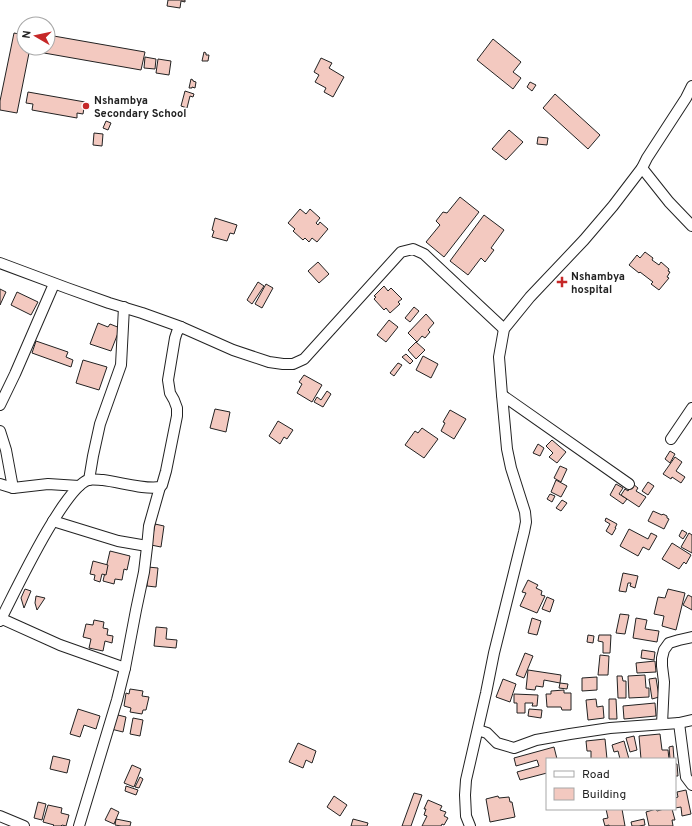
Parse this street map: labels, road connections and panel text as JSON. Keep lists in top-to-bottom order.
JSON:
{
  "places": {
    "other": ["Nshambya Secondary School"],
    "health": ["Nshambya hospital"]
  },
  "legend": ["Road", "Building"],
  "north": "left"
}
